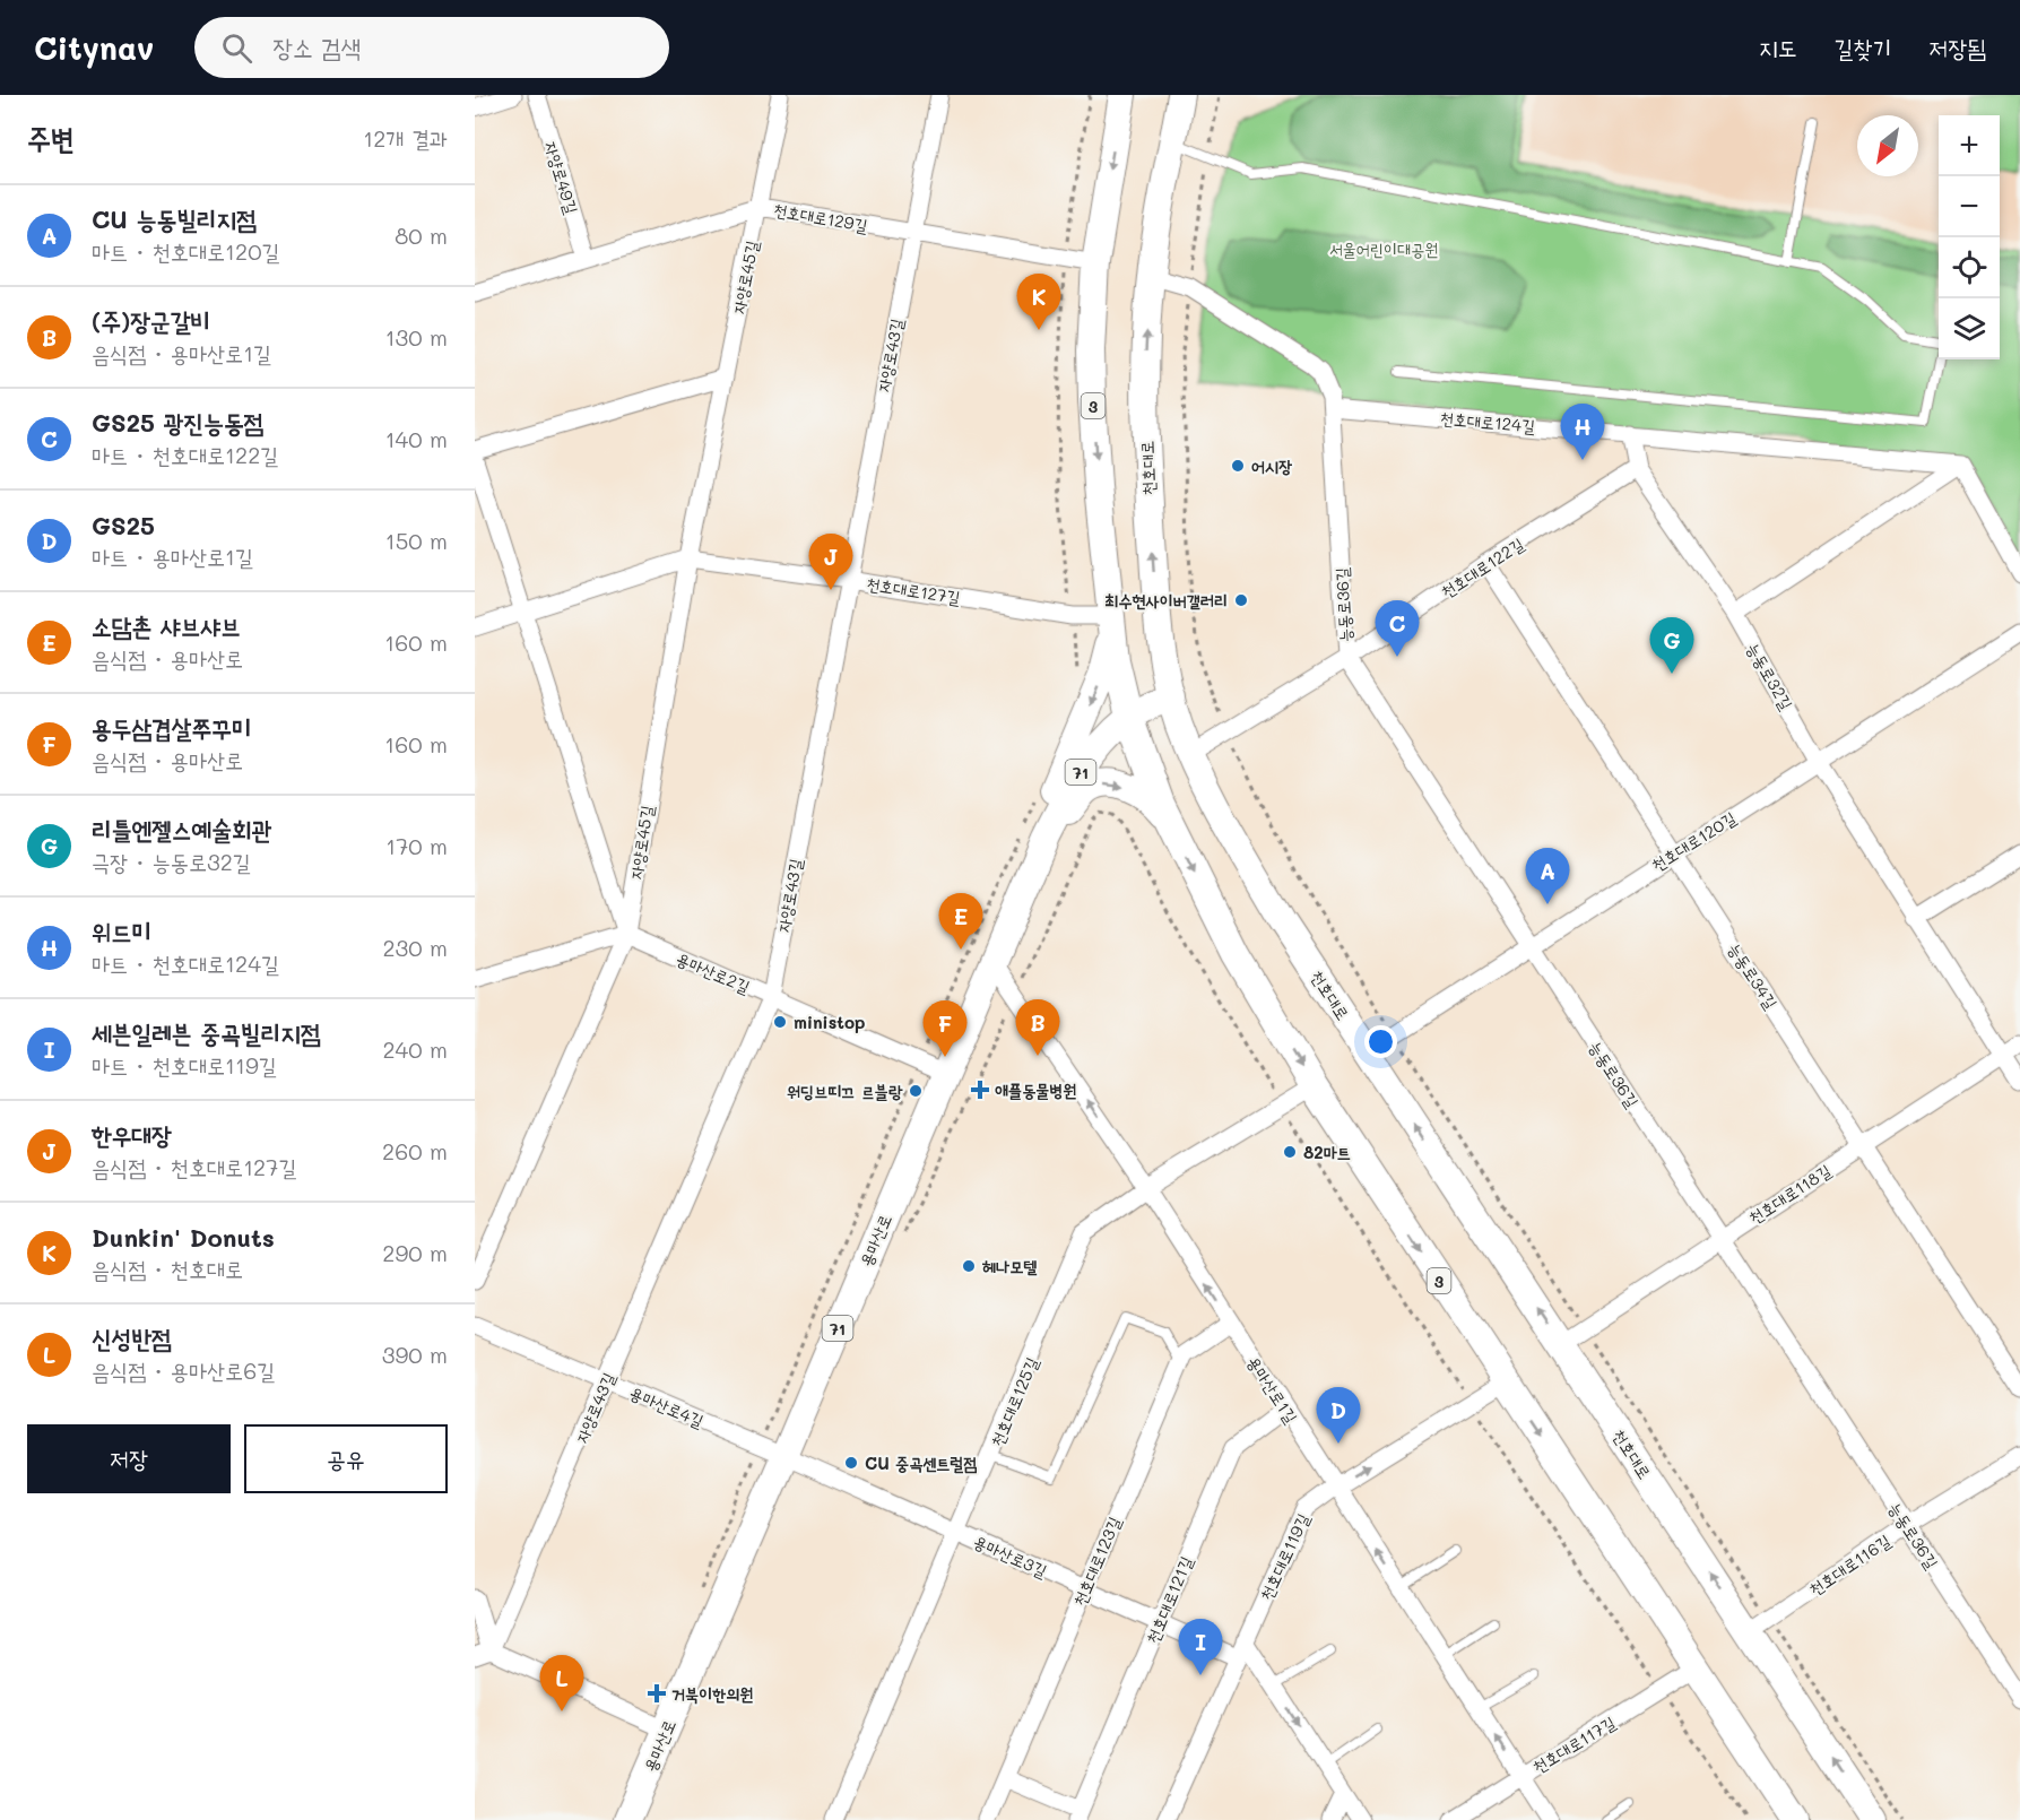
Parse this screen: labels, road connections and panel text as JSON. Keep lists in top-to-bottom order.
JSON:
{
  "streets": {
    "main road": [
      "3",
      "천호대로",
      "71",
      "용마산로"
    ],
    "street": [
      "자양로49길",
      "천호대로129길",
      "자양로45길",
      "자양로43길",
      "천호대로124길",
      "천호대로122길",
      "천호대로127길",
      "능동로36길",
      "능동로32길",
      "천호대로120길",
      "용마산로2길",
      "능동로34길",
      "천호대로118길",
      "용마산로1길",
      "천호대로125길",
      "용마산로4길",
      "용마산로3길",
      "천호대로119길",
      "천호대로123길",
      "천호대로116길",
      "천호대로121길",
      "천호대로117길"
    ]
  },
  "crossings": [
    ["자양로49길", "천호대로129길"],
    ["천호대로129길", "자양로45길"],
    ["천호대로129길", "자양로43길"],
    ["천호대로129길", "3"],
    ["자양로45길", "천호대로127길"],
    ["자양로45길", "용마산로2길"],
    ["자양로43길", "천호대로127길"],
    ["자양로43길", "용마산로2길"],
    ["자양로43길", "용마산로4길"],
    ["3", "천호대로127길"],
    ["3", "용마산로"],
    ["3", "천호대로125길"],
    ["3", "천호대로119길"],
    ["3", "천호대로117길"],
    ["천호대로124길", "능동로36길"],
    ["천호대로124길", "능동로32길"],
    ["천호대로", "천호대로122길"],
    ["천호대로", "천호대로120길"],
    ["천호대로", "천호대로118길"],
    ["천호대로", "용마산로"],
    ["천호대로", "천호대로116길"],
    ["천호대로122길", "능동로36길"],
    ["천호대로122길", "능동로32길"],
    ["천호대로122길", "능동로34길"],
    ["능동로36길", "천호대로120길"],
    ["능동로36길", "천호대로118길"],
    ["능동로36길", "천호대로116길"],
    ["능동로32길", "천호대로120길"],
    ["능동로32길", "천호대로118길"],
    ["천호대로120길", "능동로34길"],
    ["용마산로2길", "용마산로"],
    ["능동로34길", "천호대로118길"],
    ["용마산로", "용마산로1길"],
    ["용마산로", "용마산로4길"],
    ["용마산로", "용마산로3길"],
    ["용마산로1길", "천호대로125길"],
    ["용마산로1길", "천호대로119길"],
    ["용마산로1길", "천호대로123길"],
    ["용마산로1길", "천호대로121길"],
    ["용마산로1길", "천호대로117길"],
    ["천호대로125길", "용마산로3길"],
    ["용마산로4길", "용마산로3길"],
    ["용마산로3길", "천호대로119길"],
    ["용마산로3길", "천호대로123길"],
    ["용마산로3길", "천호대로121길"],
    ["천호대로123길", "천호대로121길"]
  ],
  "one_way": ["용마산로1길"],
  "parks": ["서울어린이대공원"],
  "places": {
    "other": [
      "어시장",
      "최수현사이버갤러리",
      "ministop",
      "워딩브띠끄 르블랑",
      "82마트",
      "헤나모텔",
      "CU 중곡센트럴점"
    ],
    "health": ["애플동물병원", "거북이한의원"]
  },
  "north": "bottom left",
  "page": {
    "header": "Citynav",
    "search": "장소 검색",
    "nav": ["지도", "길찾기", "저장됨"],
    "heading": ["주변", "12개 결과"],
    "map_buttons": ["+", "−"],
    "list": [
      {
        "mark": "A",
        "name": "CU 능동빌리지점",
        "note": "마트 · 천호대로120길",
        "value": "80 m"
      },
      {
        "mark": "B",
        "name": "(주)장군갈비",
        "note": "음식점 · 용마산로1길",
        "value": "130 m"
      },
      {
        "mark": "C",
        "name": "GS25 광진능동점",
        "note": "마트 · 천호대로122길",
        "value": "140 m"
      },
      {
        "mark": "D",
        "name": "GS25",
        "note": "마트 · 용마산로1길",
        "value": "150 m"
      },
      {
        "mark": "E",
        "name": "소담촌 샤브샤브",
        "note": "음식점 · 용마산로",
        "value": "160 m"
      },
      {
        "mark": "F",
        "name": "용두삼겹살쭈꾸미",
        "note": "음식점 · 용마산로",
        "value": "160 m"
      },
      {
        "mark": "G",
        "name": "리틀엔젤스예술회관",
        "note": "극장 · 능동로32길",
        "value": "170 m"
      },
      {
        "mark": "H",
        "name": "위드미",
        "note": "마트 · 천호대로124길",
        "value": "230 m"
      },
      {
        "mark": "I",
        "name": "세븐일레븐 중곡빌리지점",
        "note": "마트 · 천호대로119길",
        "value": "240 m"
      },
      {
        "mark": "J",
        "name": "한우대장",
        "note": "음식점 · 천호대로127길",
        "value": "260 m"
      },
      {
        "mark": "K",
        "name": "Dunkin' Donuts",
        "note": "음식점 · 천호대로",
        "value": "290 m"
      },
      {
        "mark": "L",
        "name": "신성반점",
        "note": "음식점 · 용마산로6길",
        "value": "390 m"
      }
    ],
    "pins": [
      "K",
      "H",
      "J",
      "C",
      "G",
      "A",
      "E",
      "B",
      "F",
      "D",
      "I",
      "L"
    ],
    "buttons": ["저장", "공유"]
  }
}
